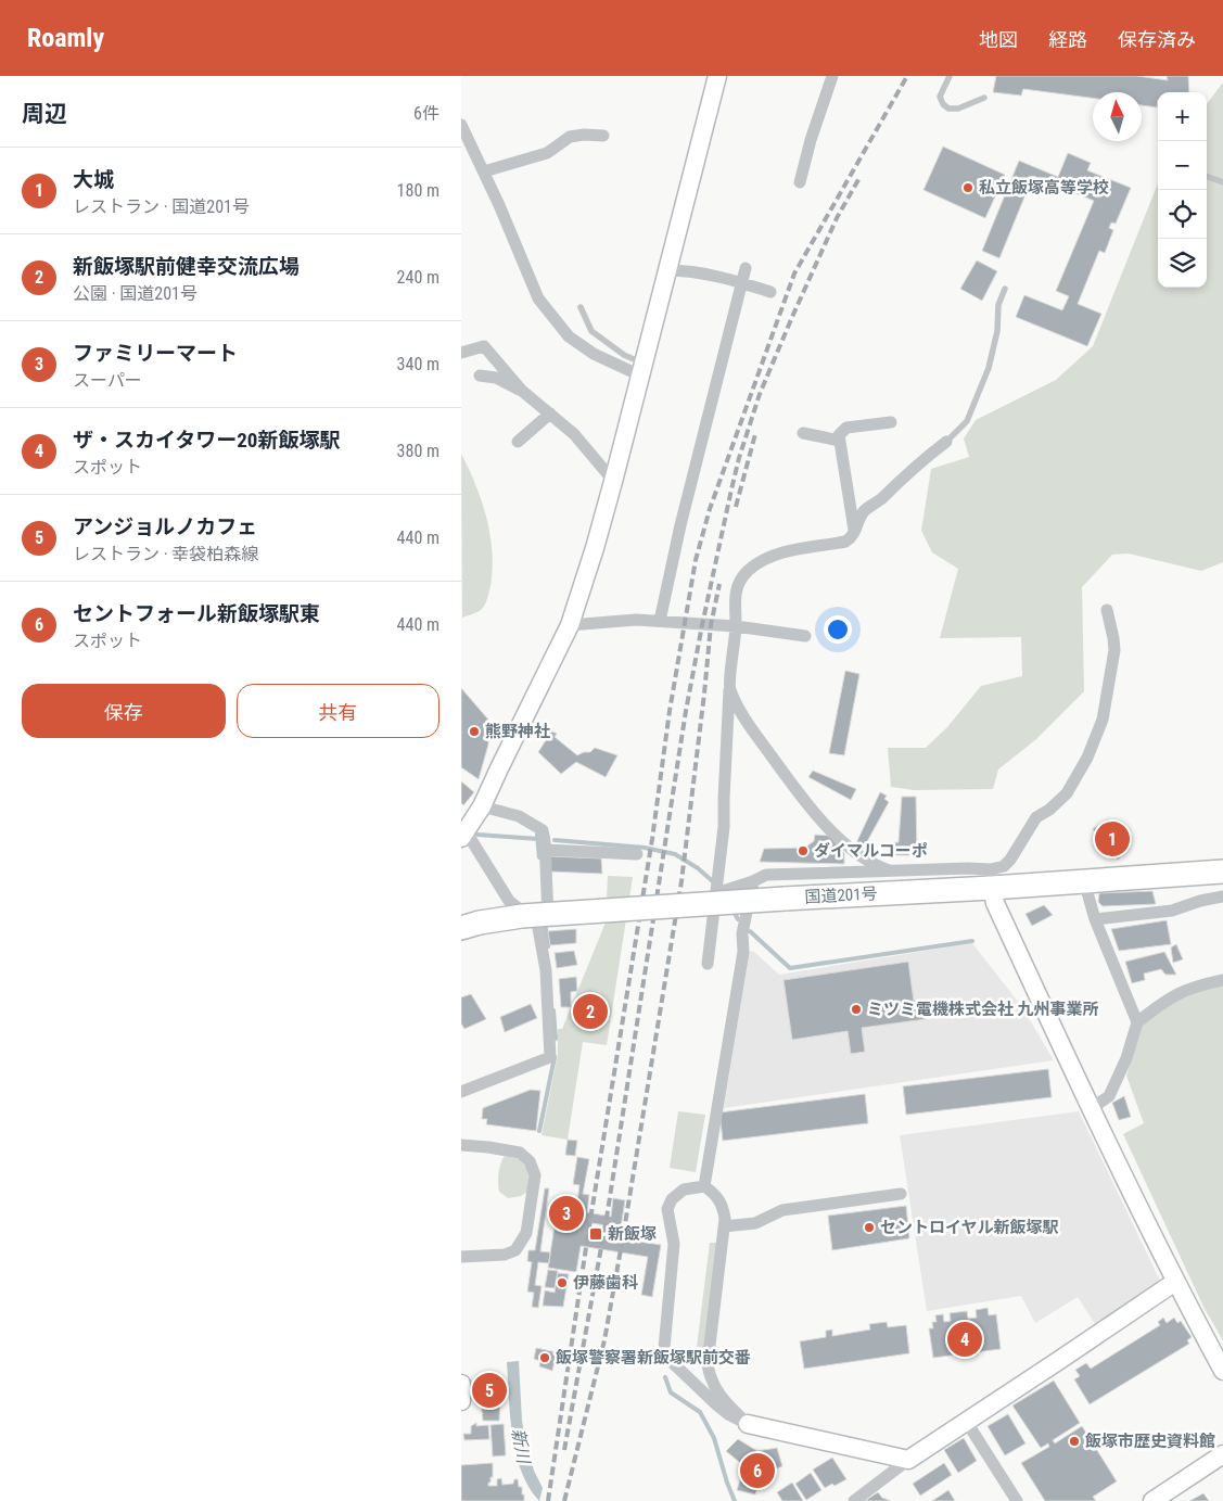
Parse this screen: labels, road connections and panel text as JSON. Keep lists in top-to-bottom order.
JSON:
{
  "streets": {
    "highway": ["国道201号"]
  },
  "water": ["新川"],
  "places": {
    "other": [
      "私立飯塚高等学校",
      "熊野神社",
      "ダイマルコーポ",
      "ミツミ電機株式会社 九州事業所",
      "セントロイヤル新飯塚駅",
      "伊藤歯科",
      "飯塚警察署新飯塚駅前交番",
      "飯塚市歴史資料館"
    ],
    "transit": ["新飯塚"]
  },
  "north": "top",
  "page": {
    "header": "Roamly",
    "nav": ["地図", "経路", "保存済み"],
    "heading": ["周辺", "6件"],
    "map_buttons": ["+", "−"],
    "list": [
      {
        "mark": "1",
        "name": "大城",
        "note": "レストラン · 国道201号",
        "value": "180 m"
      },
      {
        "mark": "2",
        "name": "新飯塚駅前健幸交流広場",
        "note": "公園 · 国道201号",
        "value": "240 m"
      },
      {
        "mark": "3",
        "name": "ファミリーマート",
        "note": "スーパー",
        "value": "340 m"
      },
      {
        "mark": "4",
        "name": "ザ・スカイタワー20新飯塚駅",
        "note": "スポット",
        "value": "380 m"
      },
      {
        "mark": "5",
        "name": "アンジョルノカフェ",
        "note": "レストラン · 幸袋柏森線",
        "value": "440 m"
      },
      {
        "mark": "6",
        "name": "セントフォール新飯塚駅東",
        "note": "スポット",
        "value": "440 m"
      }
    ],
    "buttons": ["保存", "共有"],
    "pins": [
      "1",
      "2",
      "3",
      "4",
      "5",
      "6"
    ]
  }
}
